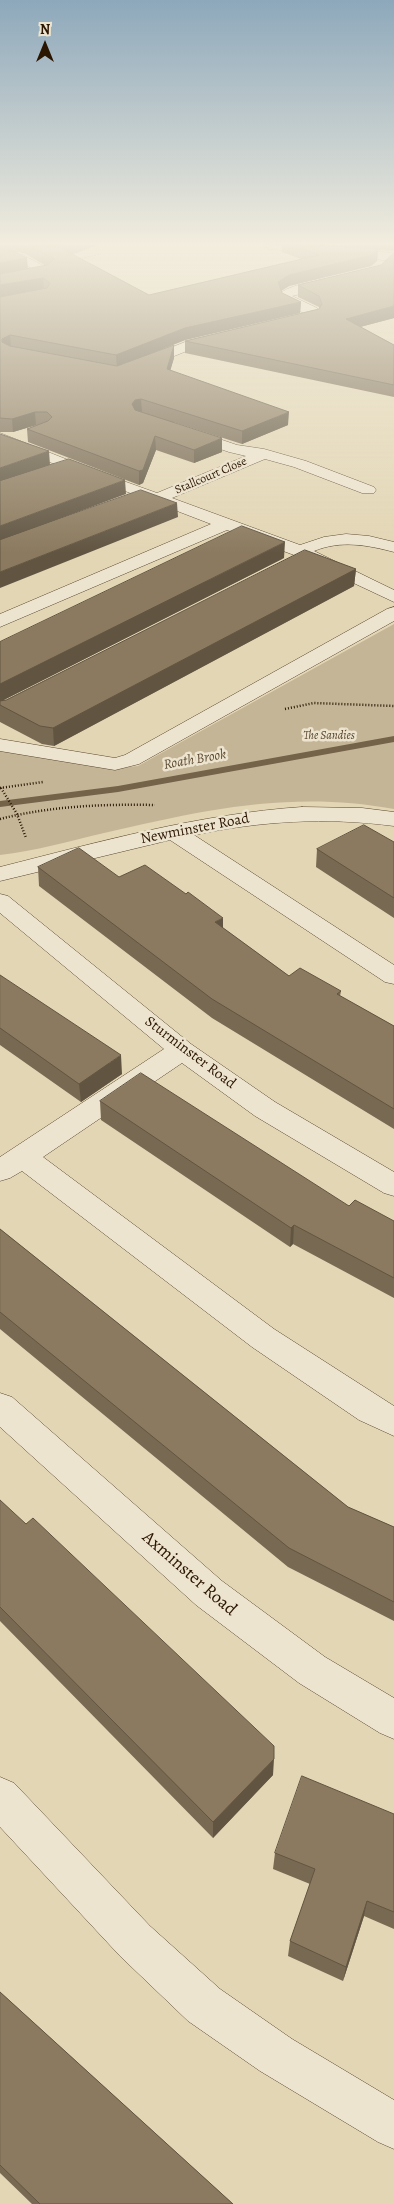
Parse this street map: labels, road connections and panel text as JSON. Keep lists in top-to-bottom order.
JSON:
{
  "streets": {
    "street": [
      "Stallcourt Close",
      "Newminster Road",
      "Sturminster Road",
      "Axminster Road"
    ]
  },
  "water": ["Roath Brook"],
  "parks": ["The Sandies"],
  "north": "top"
}
